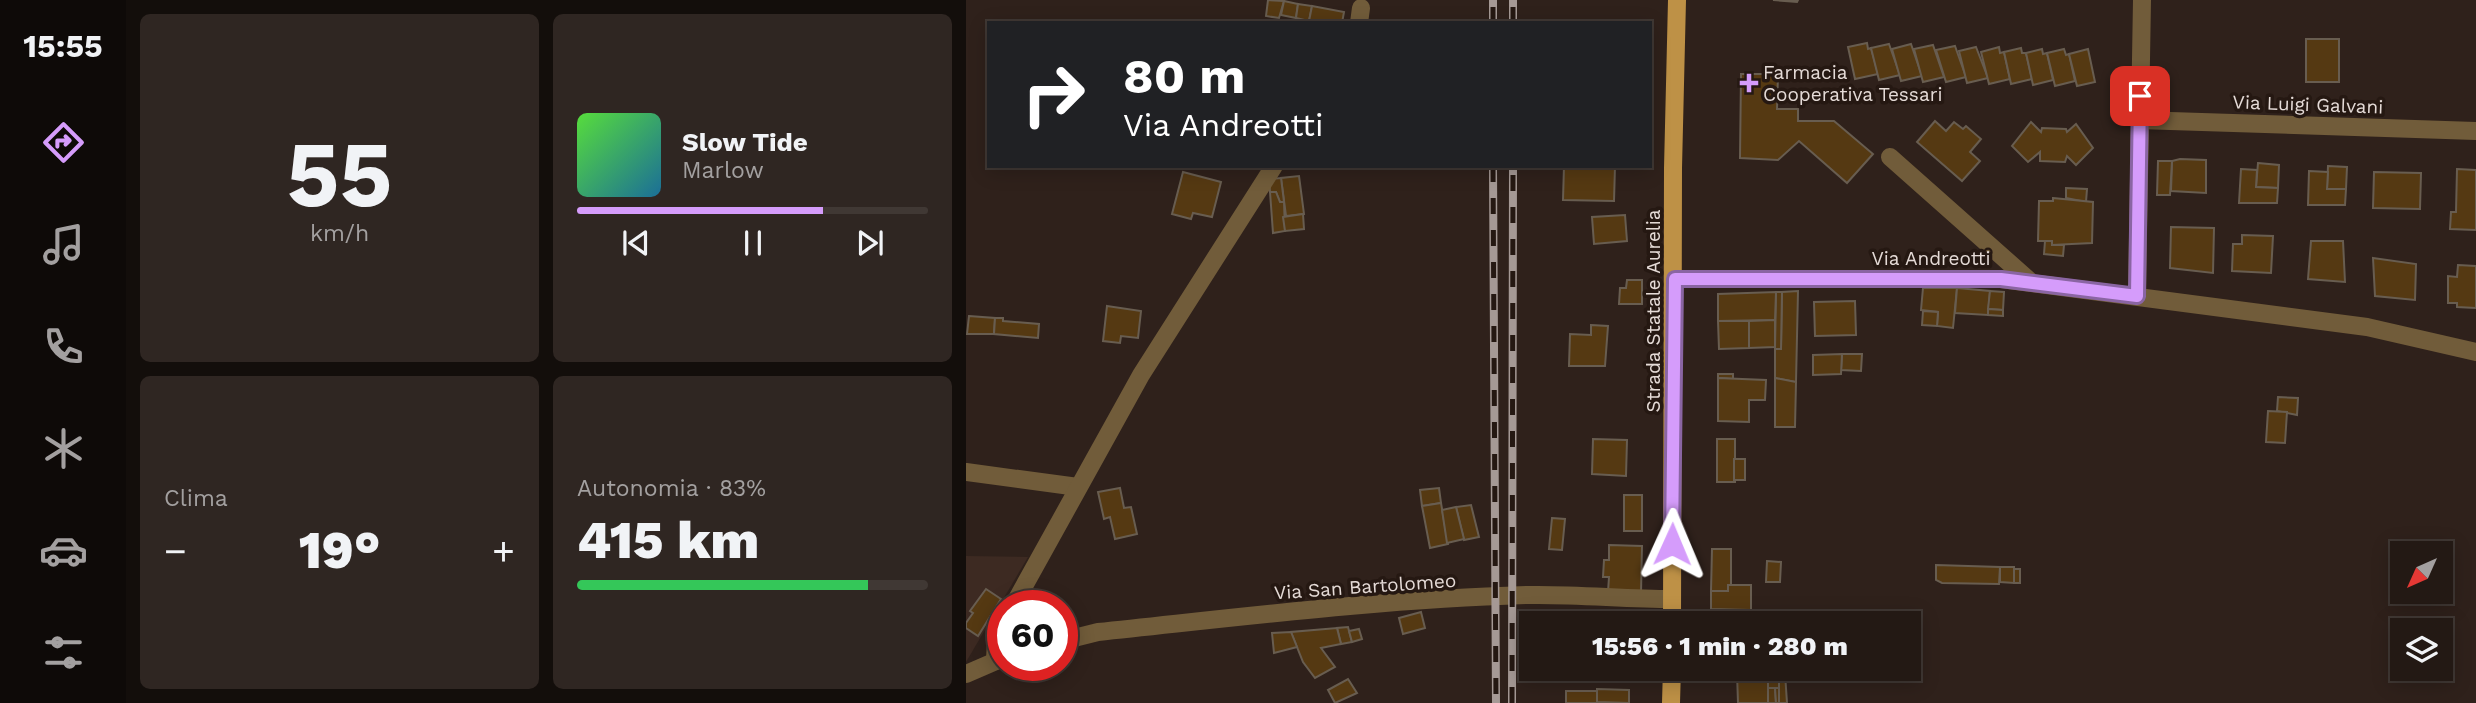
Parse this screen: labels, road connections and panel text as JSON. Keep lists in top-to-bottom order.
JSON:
{
  "streets": {
    "main road": ["Strada Statale Aurelia"],
    "street": ["Via Luigi Galvani", "Via Andreotti", "Via San Bartolomeo"]
  },
  "crossings": [
    ["Via Andreotti", "Strada Statale Aurelia"],
    ["Strada Statale Aurelia", "Via San Bartolomeo"]
  ],
  "places": {
    "health": ["Farmacia Cooperativa Tessari"]
  },
  "north": "bottom left",
  "page": {
    "tabs": "15:55",
    "tile": [
      ["55", "km/h"],
      "Clima",
      ["Autonomia · 83%", "415 km"]
    ],
    "turn": ["80 m", "Via Andreotti"],
    "song": ["Slow Tide", "Marlow"],
    "heat": ["−", "19°", "+"],
    "limit": "60",
    "trip": "15:56 · 1 min · 280 m"
  }
}
